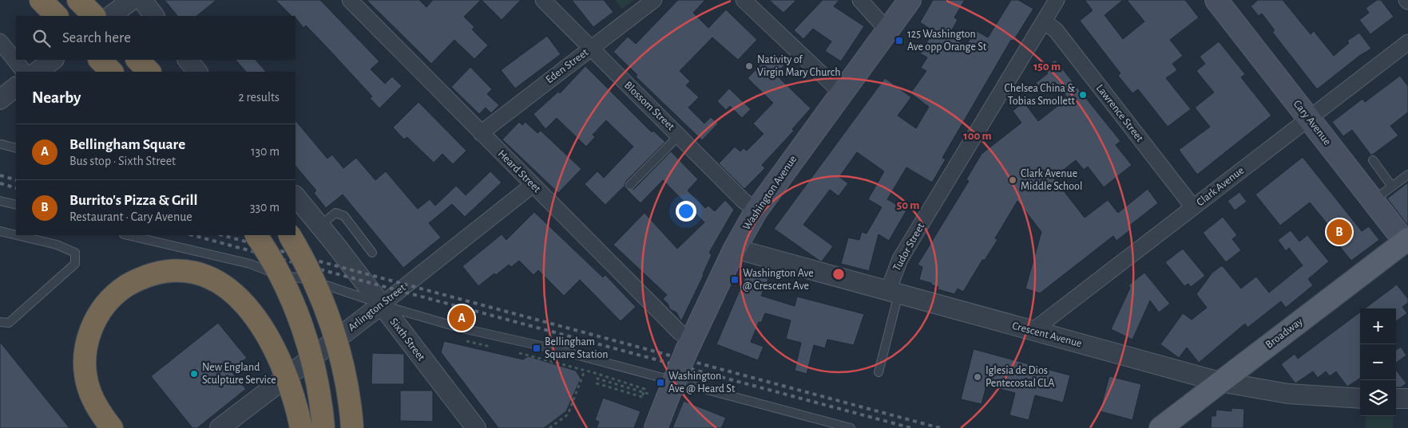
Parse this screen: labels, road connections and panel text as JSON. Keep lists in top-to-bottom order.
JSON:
{
  "streets": {
    "main road": ["Cary Avenue", "Washington Avenue", "Broadway"],
    "street": [
      "Eden Street",
      "Blossom Street",
      "Lawrence Street",
      "Heard Street",
      "Clark Avenue",
      "Tudor Street",
      "Arlington Street",
      "Crescent Avenue",
      "Sixth Street"
    ]
  },
  "crossings": [
    ["Eden Street", "Blossom Street"],
    ["Eden Street", "Heard Street"],
    ["Blossom Street", "Washington Avenue"],
    ["Lawrence Street", "Clark Avenue"],
    ["Lawrence Street", "Tudor Street"],
    ["Cary Avenue", "Clark Avenue"],
    ["Cary Avenue", "Broadway"],
    ["Heard Street", "Washington Avenue"],
    ["Heard Street", "Arlington Street"],
    ["Clark Avenue", "Crescent Avenue"],
    ["Washington Avenue", "Crescent Avenue"],
    ["Tudor Street", "Crescent Avenue"],
    ["Arlington Street", "Sixth Street"],
    ["Broadway", "Crescent Avenue"]
  ],
  "places": {
    "transit": [
      "125 Washington Ave opp Orange St",
      "Washington Ave @ Crescent Ave",
      "Bellingham Square Station",
      "Washington Ave @ Heard St"
    ],
    "other": [
      "Nativity of Virgin Mary Church",
      "Chelsea China & Tobias Smollett",
      "Clark Avenue Middle School",
      "New England Sculpture Service",
      "Iglesia de Dios Pentecostal CLA"
    ]
  },
  "page": {
    "search": "Search here",
    "heading": ["Nearby", "2 results"],
    "list": [
      {
        "mark": "A",
        "name": "Bellingham Square",
        "note": "Bus stop · Sixth Street",
        "value": "130 m"
      },
      {
        "mark": "B",
        "name": "Burrito's Pizza & Grill",
        "note": "Restaurant · Cary Avenue",
        "value": "330 m"
      }
    ],
    "pins": ["B", "A"],
    "map_buttons": ["+", "−"]
  },
  "rings": ["150 m", "100 m", "50 m"]
}
